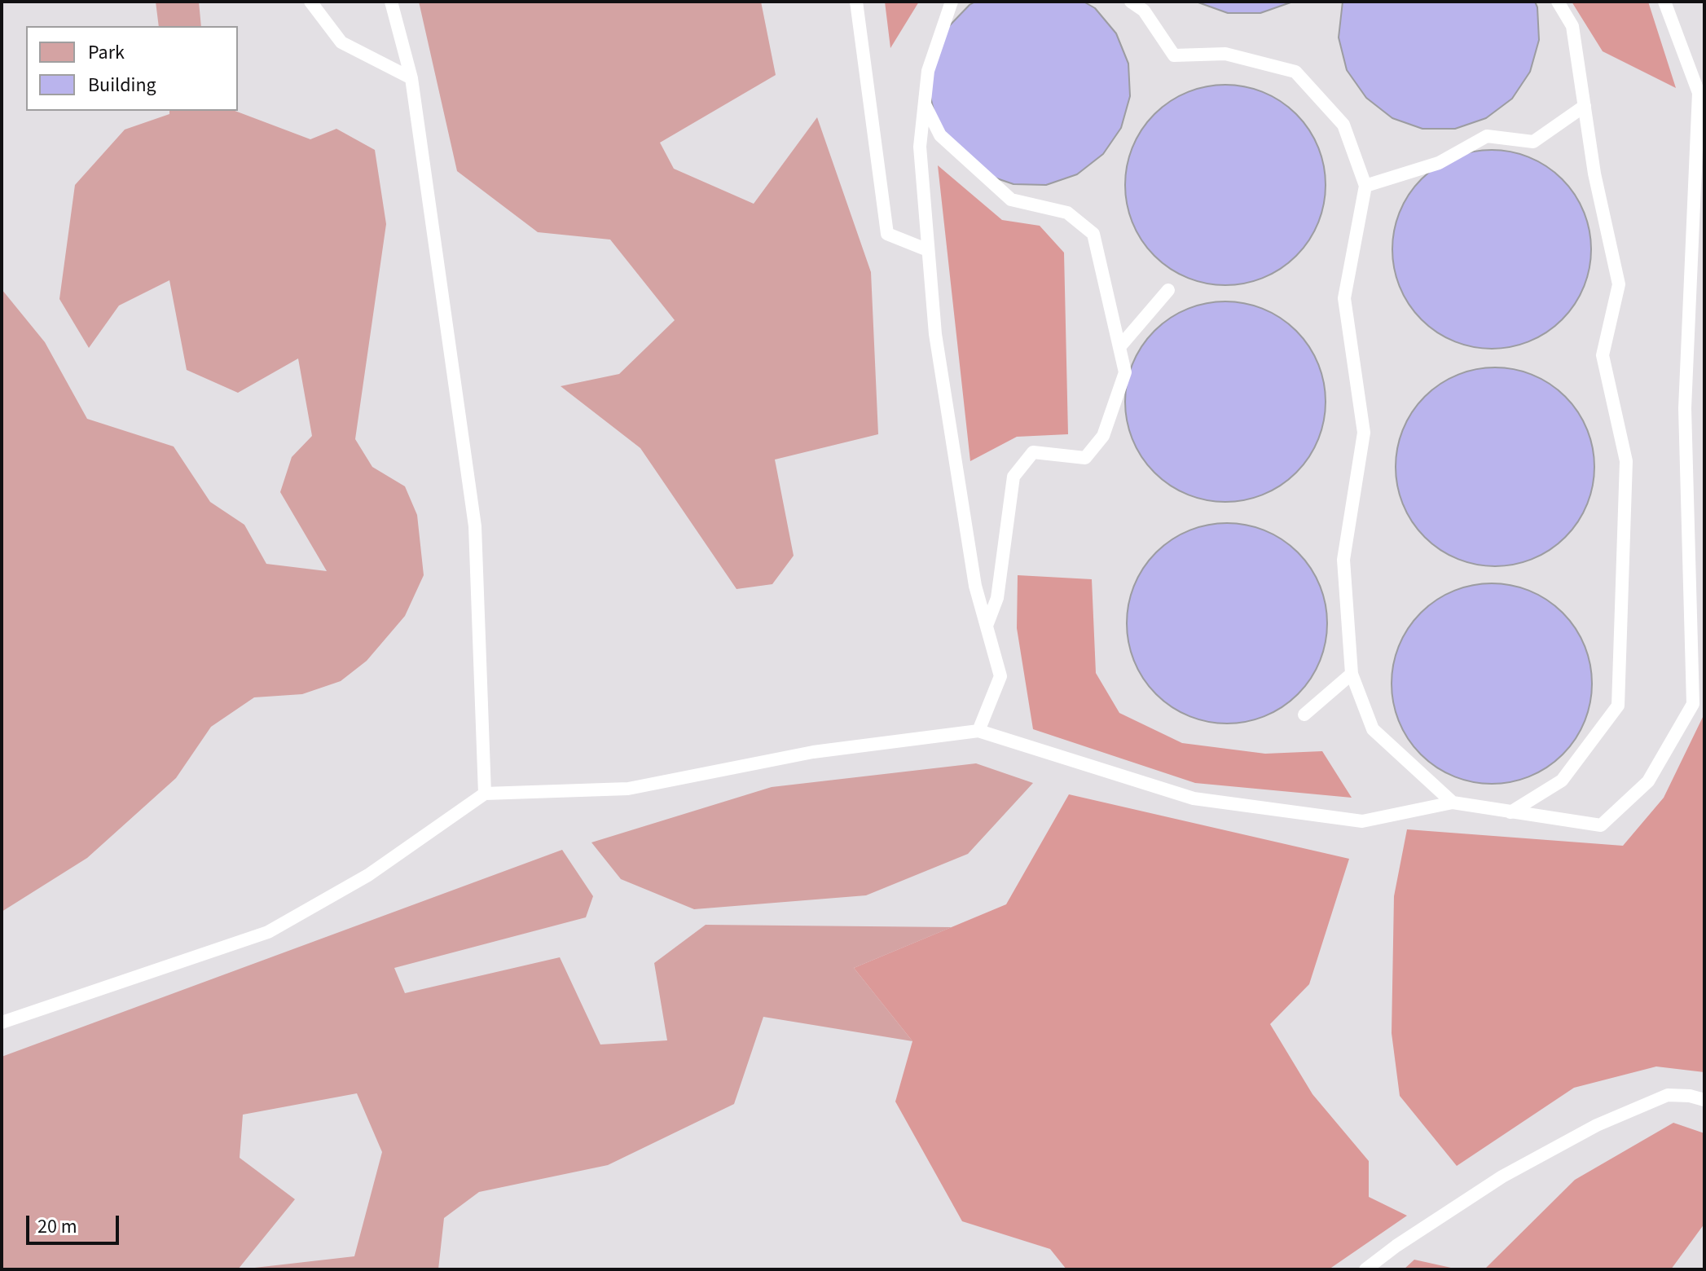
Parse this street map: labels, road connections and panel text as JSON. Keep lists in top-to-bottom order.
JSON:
{
  "legend": ["Park", "Building"],
  "scale_bar": "20 m"
}
